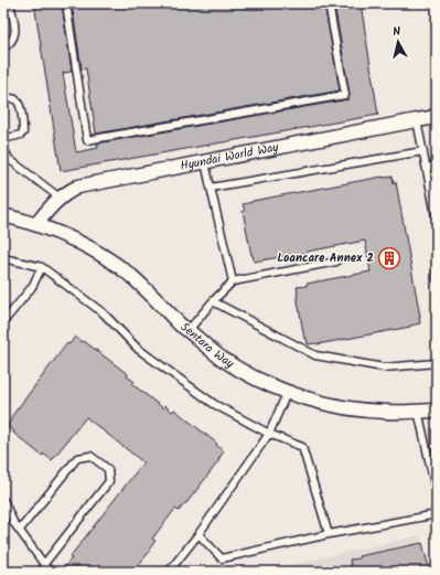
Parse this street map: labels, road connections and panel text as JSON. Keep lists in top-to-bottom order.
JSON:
{
  "streets": {
    "street": ["Hyundai World Way", "Sentara Way"]
  },
  "crossings": [
    ["Hyundai World Way", "Sentara Way"]
  ],
  "places": {
    "building": ["Loancare Annex 2"]
  },
  "north": "top"
}
